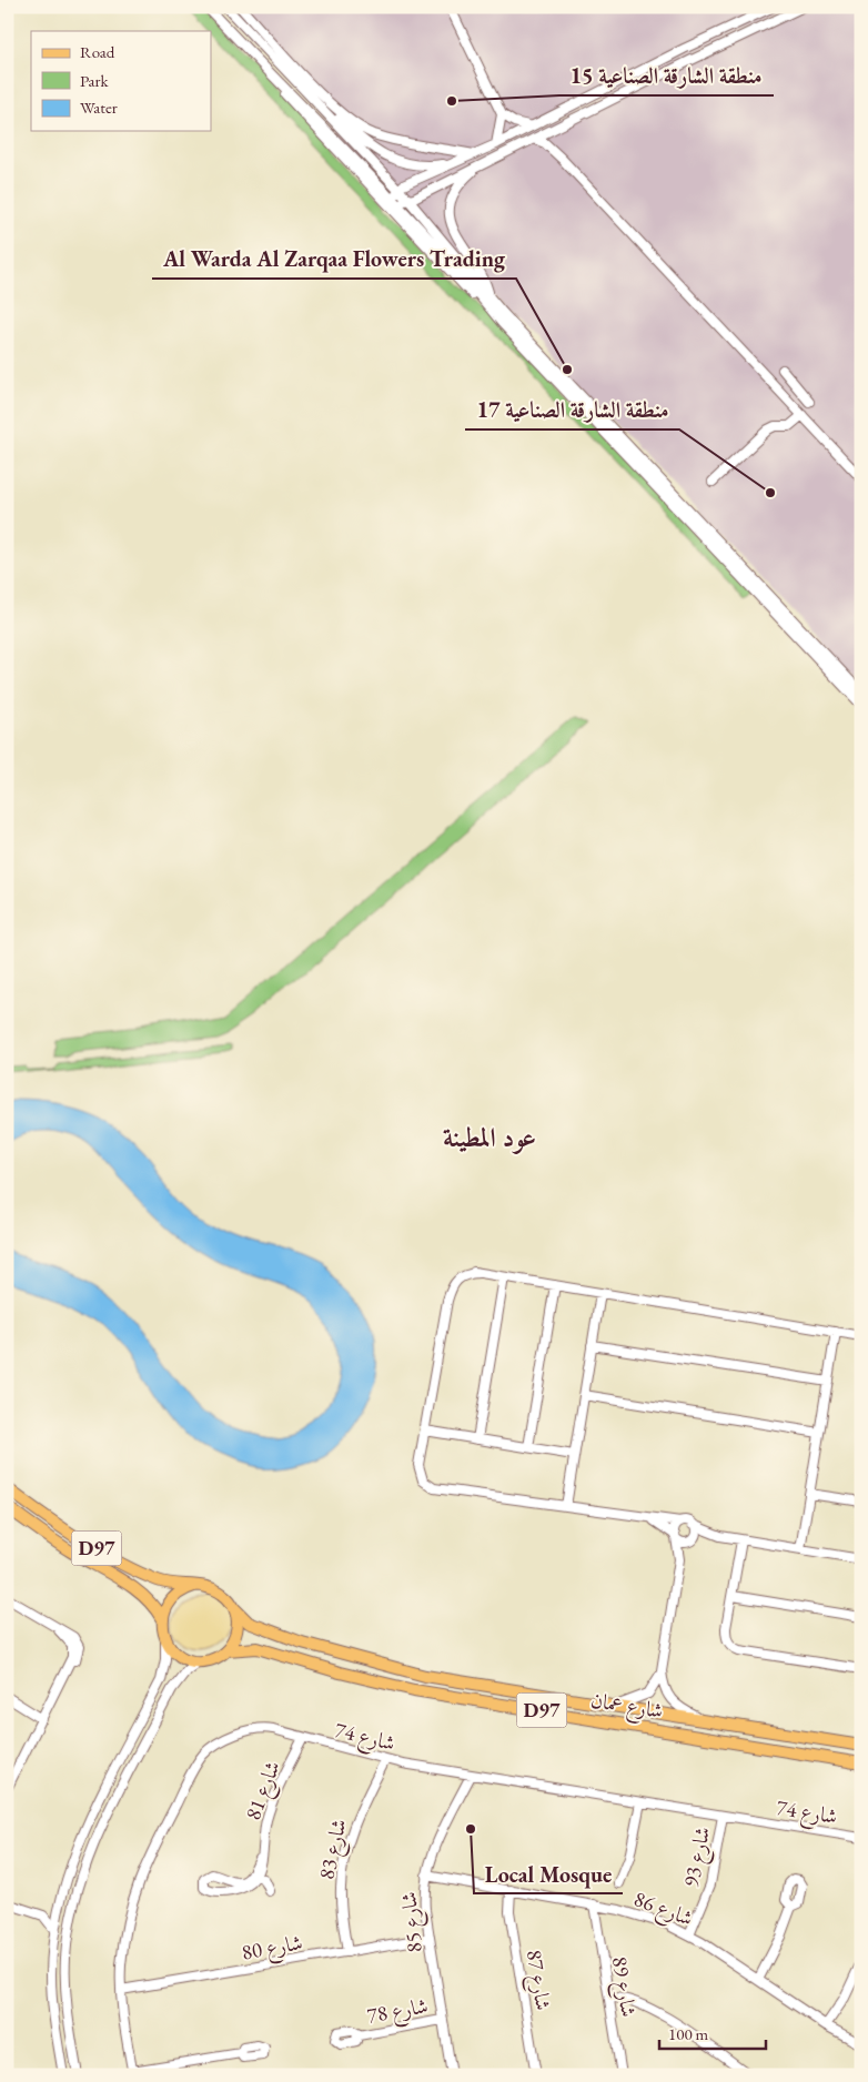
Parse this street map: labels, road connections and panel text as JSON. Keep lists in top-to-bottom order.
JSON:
{
  "streets": {
    "main road": ["D97", "شارع عمان"],
    "street": [
      "شارع 74",
      "شارع 81",
      "شارع 83",
      "شارع 93",
      "شارع 86",
      "شارع 85",
      "شارع 80",
      "شارع 87",
      "شارع 89",
      "شارع 78"
    ]
  },
  "crossings": [
    ["D97", "شارع عمان"],
    ["شارع 74", "شارع 81"],
    ["شارع 74", "شارع 83"],
    ["شارع 74", "شارع 93"],
    ["شارع 74", "شارع 85"],
    ["شارع 74", "شارع 80"],
    ["شارع 83", "شارع 80"],
    ["شارع 93", "شارع 86"],
    ["شارع 86", "شارع 85"],
    ["شارع 86", "شارع 87"],
    ["شارع 86", "شارع 89"],
    ["شارع 85", "شارع 80"],
    ["شارع 85", "شارع 78"]
  ],
  "districts": ["عود المطينة"],
  "places": [
    "منطقة الشارقة الصناعية 15",
    "Al Warda Al Zarqaa Flowers Trading",
    "منطقة الشارقة الصناعية 17",
    "Local Mosque"
  ],
  "legend": ["Road", "Park", "Water"],
  "scale_bar": "100 m"
}
